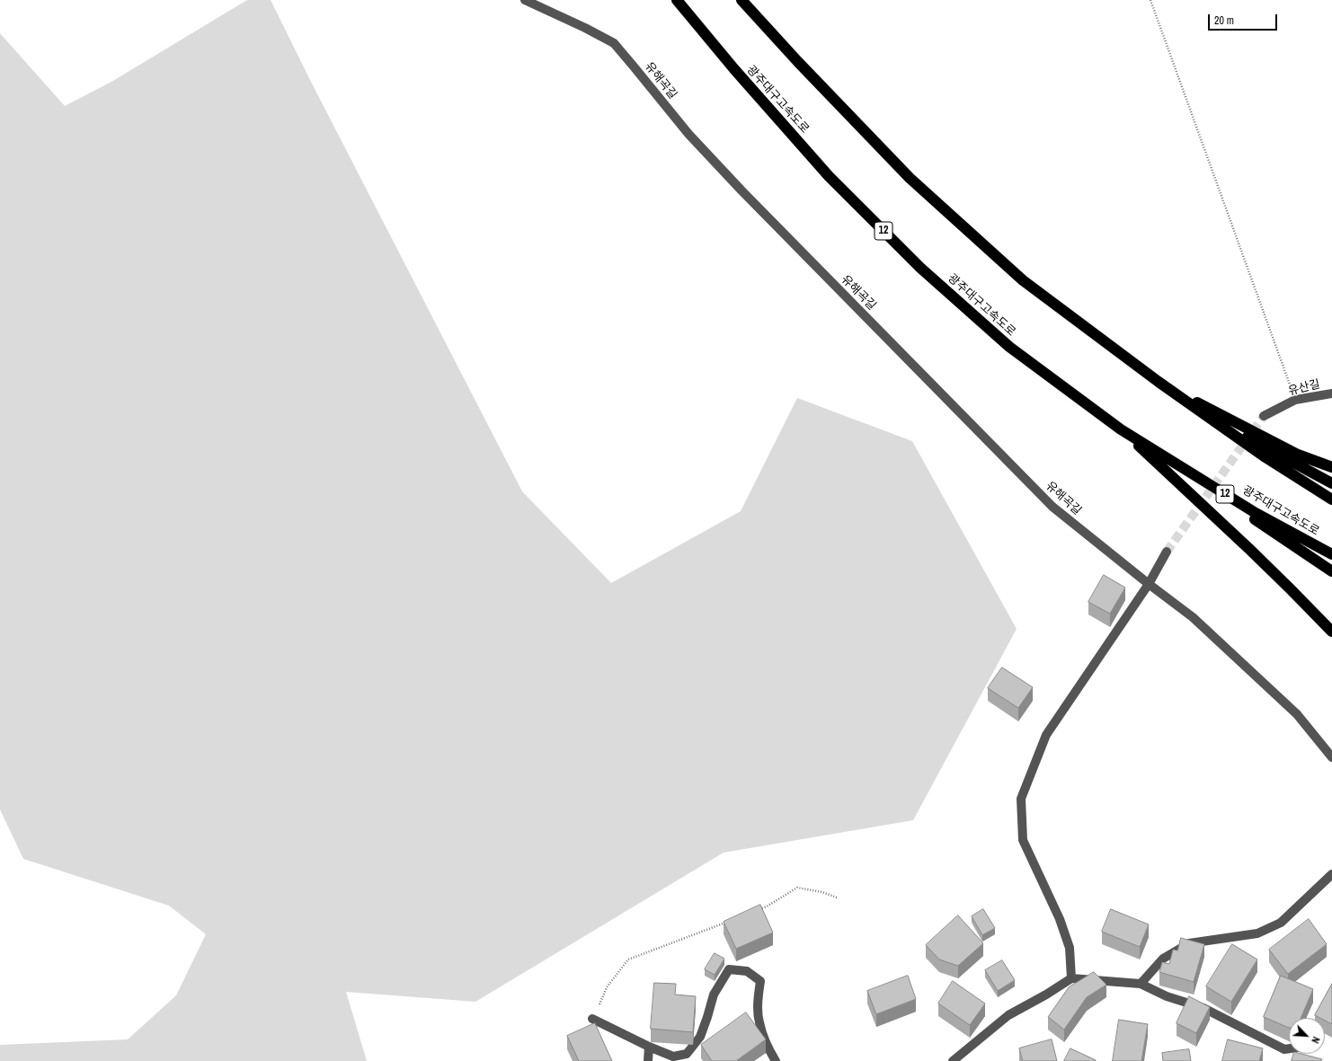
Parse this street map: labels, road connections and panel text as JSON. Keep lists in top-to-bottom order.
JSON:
{
  "streets": {
    "highway": ["광주대구고속도로", "12"],
    "street": ["유해곡길", "유산길"]
  },
  "scale_bar": "20 m",
  "north": "bottom right"
}
